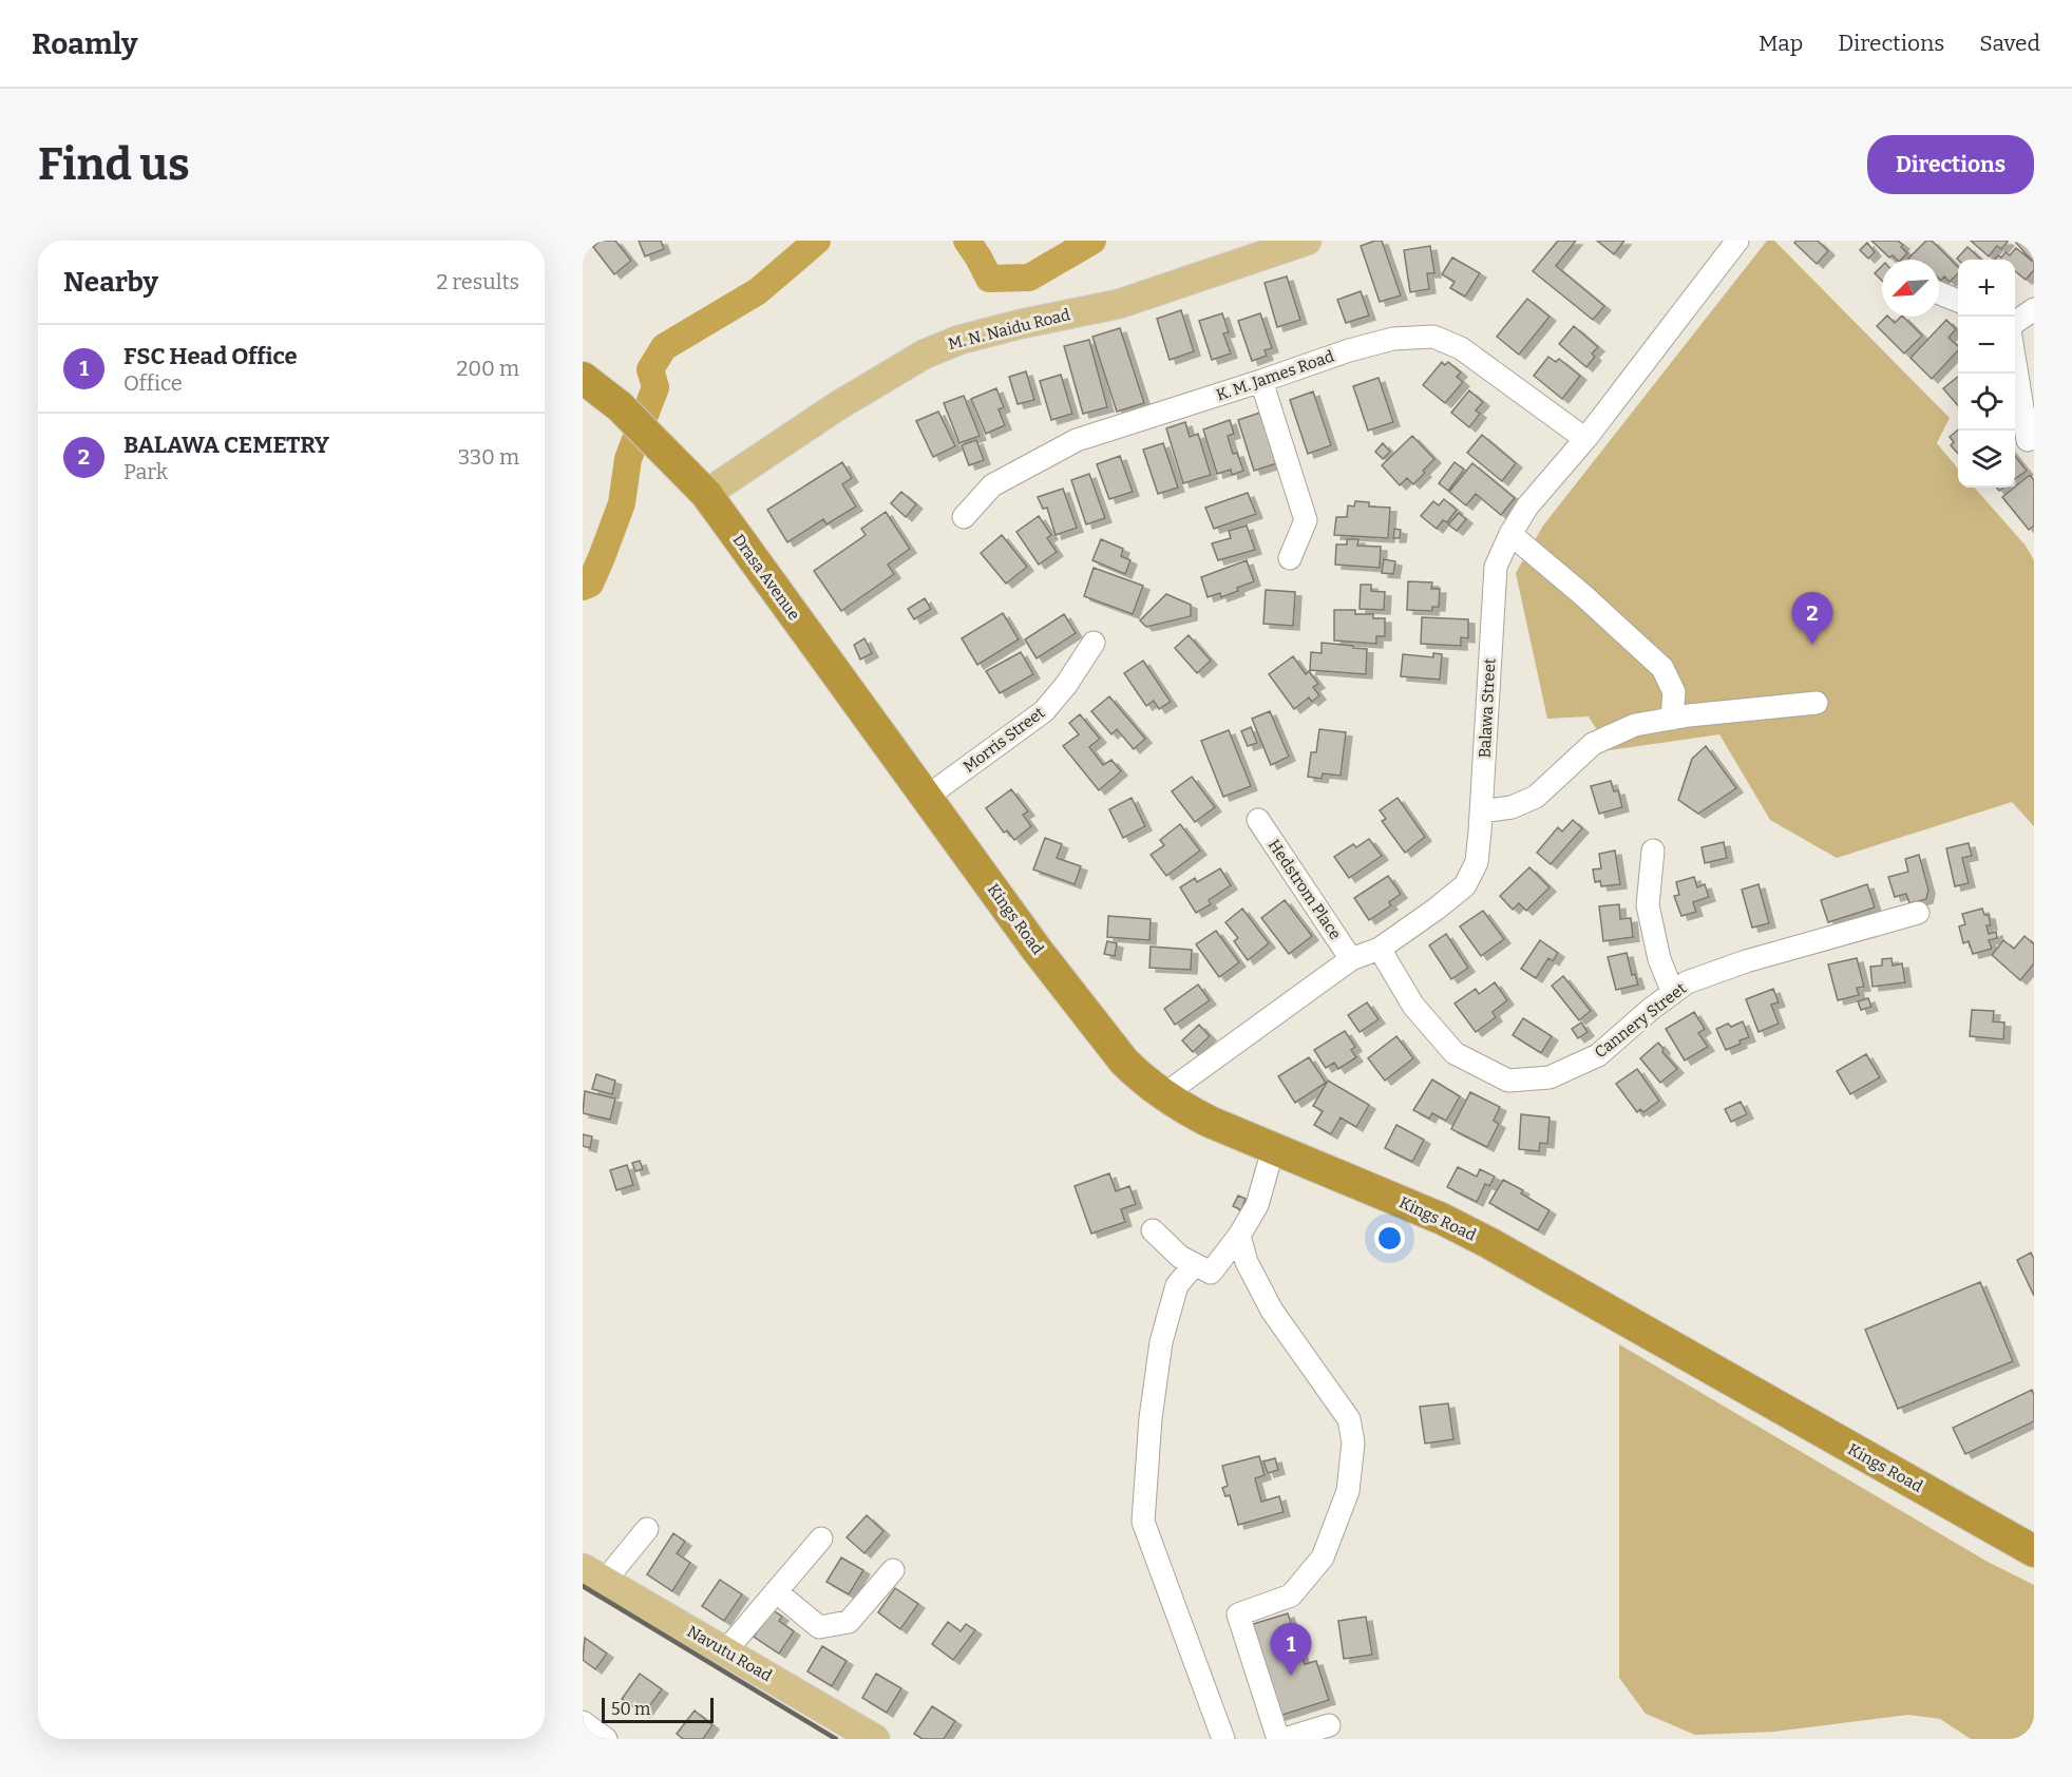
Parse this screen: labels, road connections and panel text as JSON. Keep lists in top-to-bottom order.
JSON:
{
  "streets": {
    "highway": ["Drasa Avenue", "Kings Road"],
    "main road": ["M. N. Naidu Road", "Navutu Road"],
    "street": [
      "K. M. James Road",
      "Balawa Street",
      "Morris Street",
      "Hedstrom Place",
      "Cannery Street"
    ]
  },
  "crossings": [
    ["M. N. Naidu Road", "Drasa Avenue"],
    ["K. M. James Road", "Balawa Street"],
    ["Drasa Avenue", "Morris Street"],
    ["Drasa Avenue", "Kings Road"],
    ["Balawa Street", "Hedstrom Place"],
    ["Balawa Street", "Kings Road"],
    ["Balawa Street", "Cannery Street"],
    ["Morris Street", "Kings Road"]
  ],
  "scale_bar": "50 m",
  "north": "bottom left",
  "page": {
    "header": "Roamly",
    "nav": ["Map", "Directions", "Saved"],
    "buttons": "Directions",
    "title": "Find us",
    "heading": ["Nearby", "2 results"],
    "map_buttons": ["+", "−"],
    "list": [
      {
        "mark": "1",
        "name": "FSC Head Office",
        "note": "Office",
        "value": "200 m"
      },
      {
        "mark": "2",
        "name": "BALAWA CEMETRY",
        "note": "Park",
        "value": "330 m"
      }
    ],
    "pins": ["2", "1"],
    "scale": "50 m"
  }
}
